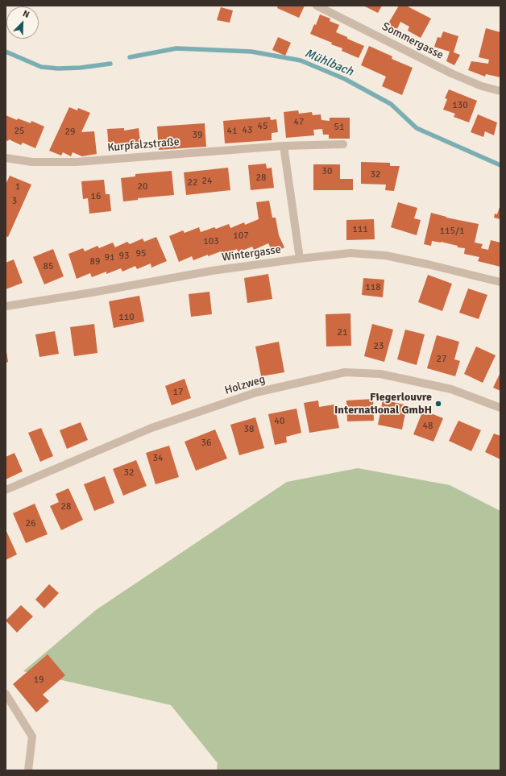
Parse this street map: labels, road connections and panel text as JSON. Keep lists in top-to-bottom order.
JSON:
{
  "streets": {
    "street": [
      "Sommergasse",
      "Kurpfalzstraße",
      "Wintergasse",
      "Holzweg"
    ]
  },
  "water": ["Mühlbach"],
  "places": ["Fiegerlouvre International GmbH"],
  "house_numbers": [
    "130",
    "47",
    "45",
    "51",
    "43",
    "25",
    "41",
    "29",
    "39",
    "30",
    "32",
    "28",
    "24",
    "22",
    "1",
    "20",
    "16",
    "3",
    "111",
    "115/1",
    "107",
    "103",
    "95",
    "93",
    "91",
    "89",
    "85",
    "118",
    "110",
    "21",
    "23",
    "27",
    "17",
    "40",
    "48",
    "38",
    "36",
    "34",
    "32",
    "28",
    "26",
    "19"
  ],
  "north": "top right"
}
